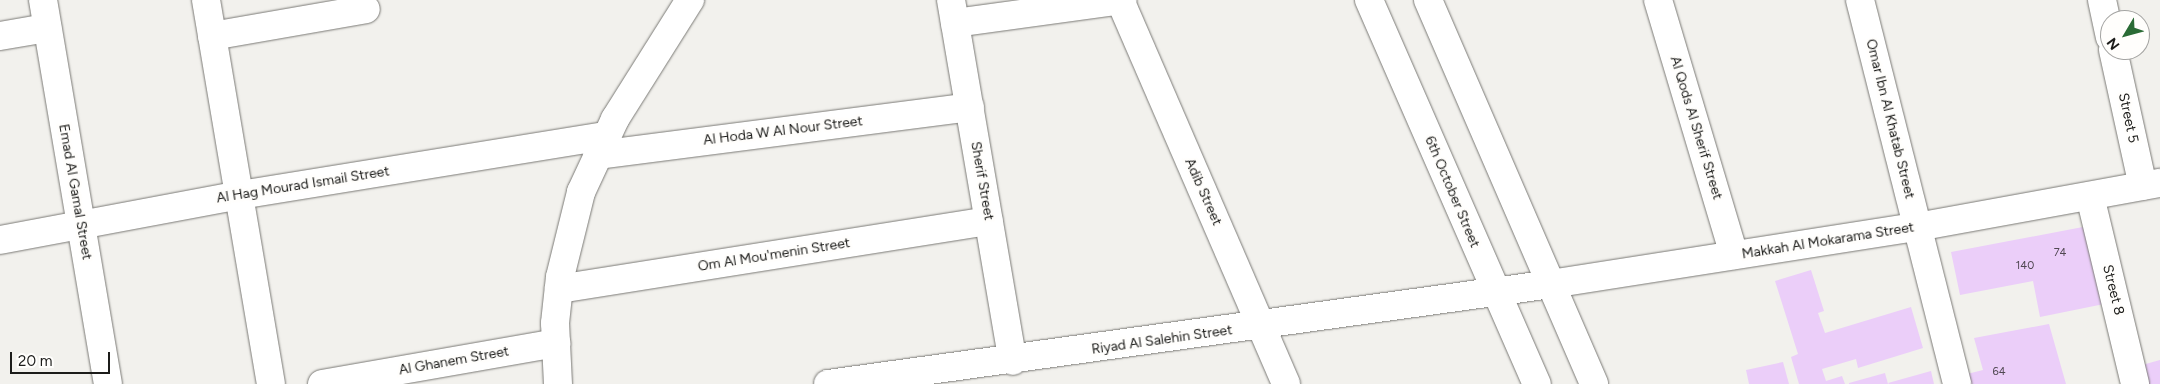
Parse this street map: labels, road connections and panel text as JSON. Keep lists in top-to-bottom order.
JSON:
{
  "streets": {
    "street": [
      "Street 5",
      "Omar Ibn Al Khatab Street",
      "Al Qods Al Sherif Street",
      "Al Hoda W Al Nour Street",
      "Sherif Street",
      "Al Hag Mourad Ismail Street",
      "Emad Al Gamal Street",
      "Adib Street",
      "6th October Street",
      "Makkah Al Mokarama Street",
      "Om Al Mou'menin Street",
      "Street 8",
      "Riyad Al Salehin Street",
      "Al Ghanem Street"
    ]
  },
  "crossings": [
    ["Street 5", "Makkah Al Mokarama Street"],
    ["Omar Ibn Al Khatab Street", "Makkah Al Mokarama Street"],
    ["Al Qods Al Sherif Street", "Makkah Al Mokarama Street"],
    ["Al Hoda W Al Nour Street", "Sherif Street"],
    ["Al Hoda W Al Nour Street", "Al Hag Mourad Ismail Street"],
    ["Sherif Street", "Om Al Mou'menin Street"],
    ["Sherif Street", "Riyad Al Salehin Street"],
    ["Al Hag Mourad Ismail Street", "Emad Al Gamal Street"],
    ["Adib Street", "Riyad Al Salehin Street"],
    ["6th October Street", "Makkah Al Mokarama Street"],
    ["6th October Street", "Riyad Al Salehin Street"],
    ["Makkah Al Mokarama Street", "Street 8"],
    ["Makkah Al Mokarama Street", "Riyad Al Salehin Street"]
  ],
  "house_numbers": ["74", "140", "64"],
  "scale_bar": "20 m",
  "north": "bottom left"
}
